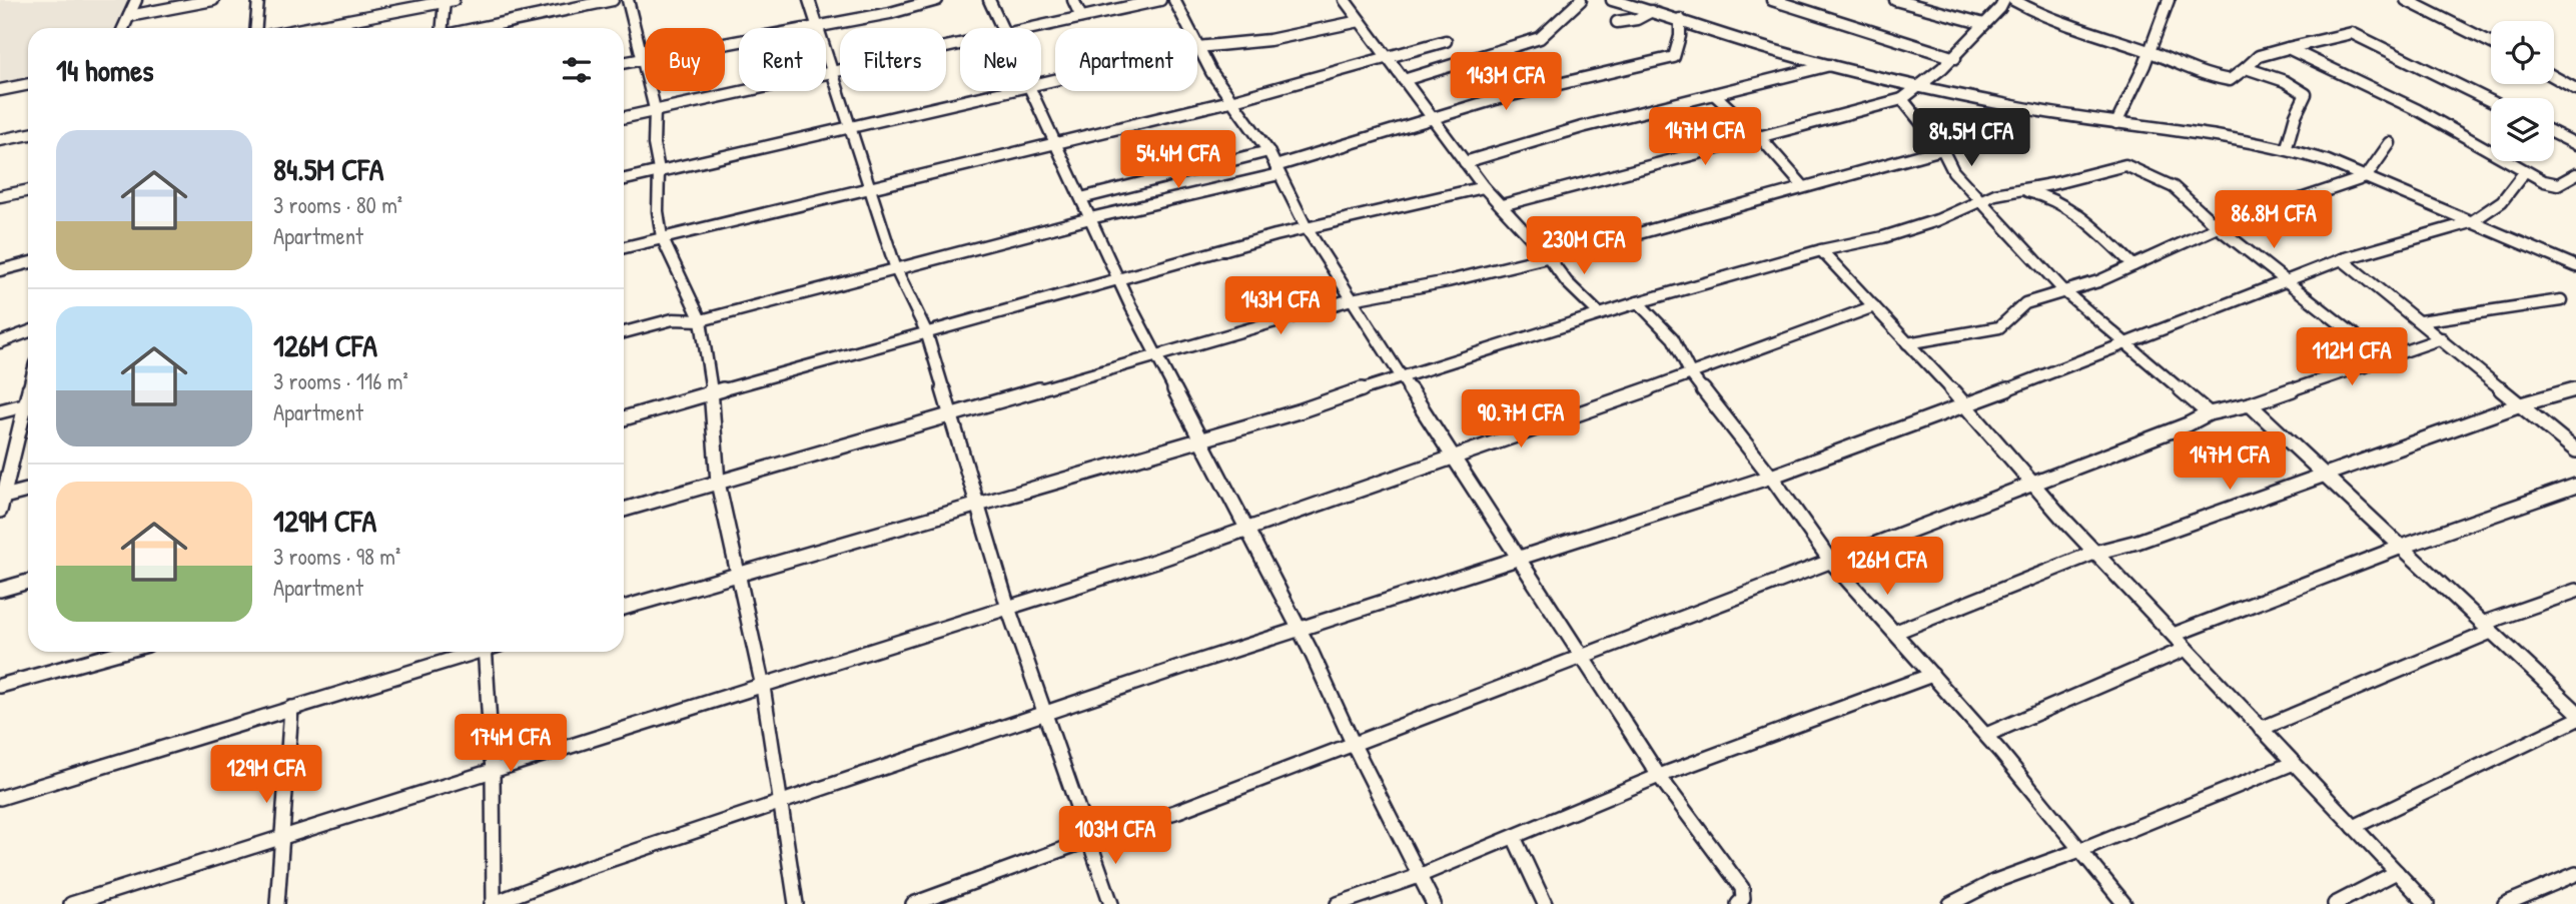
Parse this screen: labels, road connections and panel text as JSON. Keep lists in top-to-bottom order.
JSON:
{
  "page": {
    "chip": [
      "Buy",
      "Rent",
      "Filters",
      "New",
      "Apartment"
    ],
    "heading": "14 homes",
    "price": [
      "143M CFA",
      "147M CFA",
      "84.5M CFA",
      "54.4M CFA",
      "86.8M CFA",
      "230M CFA",
      "143M CFA",
      "112M CFA",
      "90.7M CFA",
      "147M CFA",
      "126M CFA",
      "174M CFA",
      "129M CFA",
      "103M CFA"
    ],
    "list": [
      {
        "name": "84.5M CFA",
        "note": "3 rooms · 80 m² · Apartment"
      },
      {
        "name": "126M CFA",
        "note": "3 rooms · 116 m² · Apartment"
      },
      {
        "name": "129M CFA",
        "note": "3 rooms · 98 m² · Apartment"
      }
    ]
  }
}
